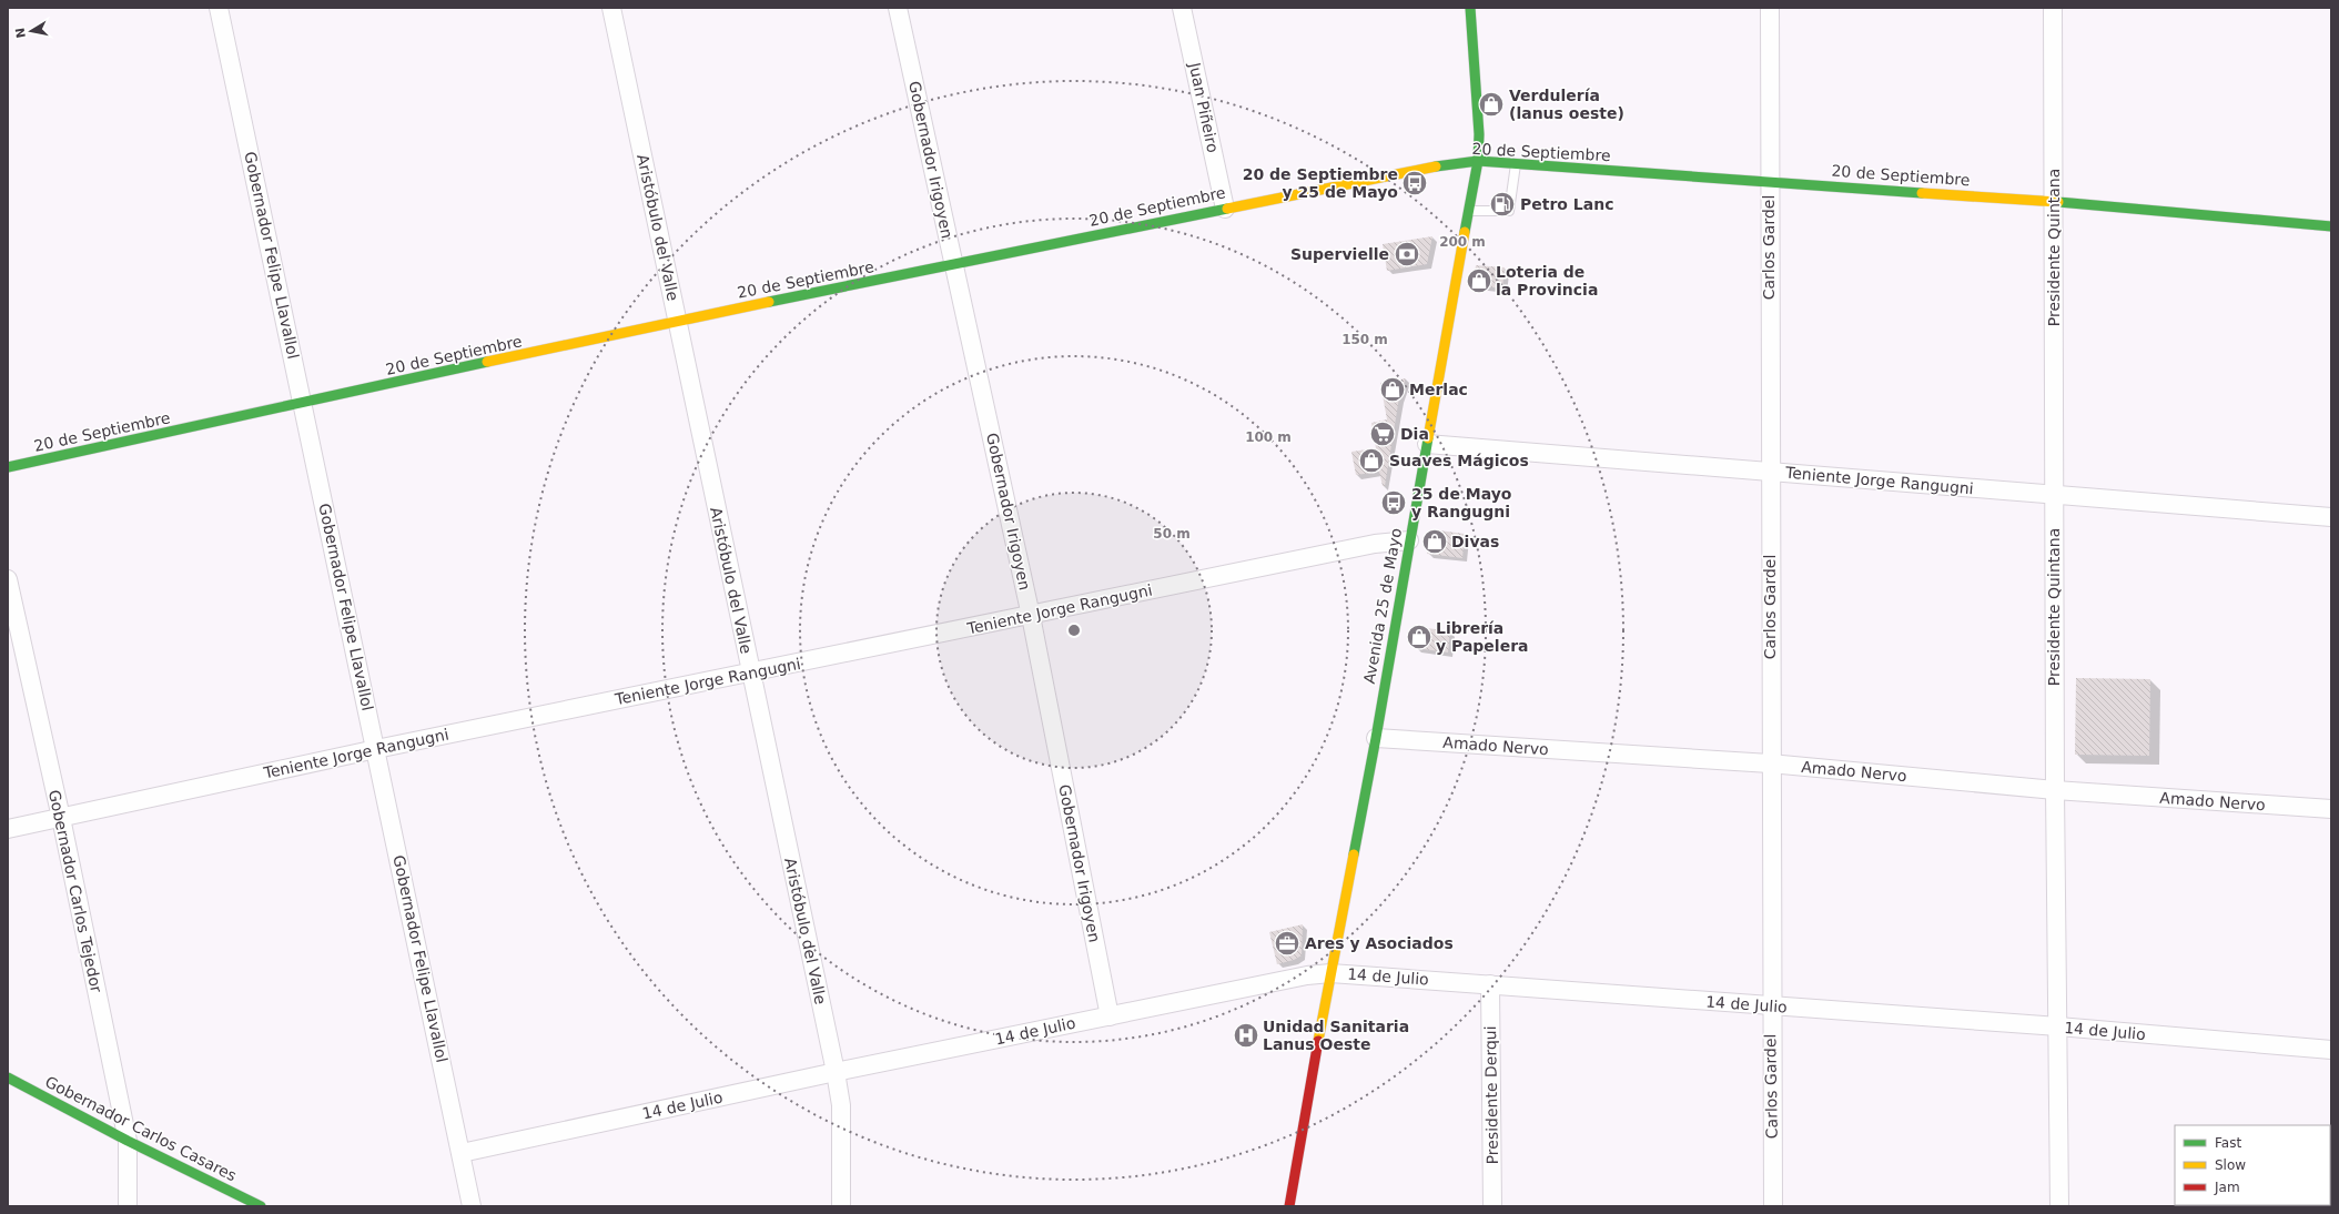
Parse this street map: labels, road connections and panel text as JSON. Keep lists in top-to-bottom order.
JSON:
{
  "streets": {
    "street": [
      "Juan Piñeiro",
      "20 de Septiembre",
      "Gobernador Irigoyen",
      "Aristóbulo del Valle",
      "Carlos Gardel",
      "Presidente Quintana",
      "Gobernador Felipe Llavallol",
      "Teniente Jorge Rangugni",
      "Avenida 25 de Mayo",
      "Amado Nervo",
      "Gobernador Carlos Tejedor",
      "14 de Julio",
      "Presidente Derqui",
      "Gobernador Carlos Casares"
    ]
  },
  "crossings": [
    ["Juan Piñeiro", "20 de Septiembre"],
    ["20 de Septiembre", "Gobernador Irigoyen"],
    ["20 de Septiembre", "Aristóbulo del Valle"],
    ["20 de Septiembre", "Carlos Gardel"],
    ["20 de Septiembre", "Presidente Quintana"],
    ["20 de Septiembre", "Gobernador Felipe Llavallol"],
    ["20 de Septiembre", "Avenida 25 de Mayo"],
    ["Gobernador Irigoyen", "Teniente Jorge Rangugni"],
    ["Gobernador Irigoyen", "14 de Julio"],
    ["Aristóbulo del Valle", "Teniente Jorge Rangugni"],
    ["Aristóbulo del Valle", "14 de Julio"],
    ["Carlos Gardel", "Teniente Jorge Rangugni"],
    ["Carlos Gardel", "Amado Nervo"],
    ["Carlos Gardel", "14 de Julio"],
    ["Presidente Quintana", "Teniente Jorge Rangugni"],
    ["Presidente Quintana", "Amado Nervo"],
    ["Presidente Quintana", "14 de Julio"],
    ["Gobernador Felipe Llavallol", "Teniente Jorge Rangugni"],
    ["Gobernador Felipe Llavallol", "14 de Julio"],
    ["Teniente Jorge Rangugni", "Avenida 25 de Mayo"],
    ["Teniente Jorge Rangugni", "Gobernador Carlos Tejedor"],
    ["Avenida 25 de Mayo", "Amado Nervo"],
    ["Avenida 25 de Mayo", "14 de Julio"],
    ["Gobernador Carlos Tejedor", "Gobernador Carlos Casares"],
    ["14 de Julio", "Presidente Derqui"]
  ],
  "places": {
    "shop": [
      "Verdulería (lanus oeste)",
      "Loteria de la Provincia",
      "Merlac",
      "Suaves Mágicos",
      "Divas",
      "Librería y Papelera"
    ],
    "bus stop": ["20 de Septiembre y 25 de Mayo", "25 de Mayo y Rangugni"],
    "fuel station": ["Petro Lanc"],
    "bank": ["Supervielle"],
    "supermarket": ["Dia"],
    "office": ["Ares y Asociados"],
    "hospital": ["Unidad Sanitaria Lanus Oeste"]
  },
  "legend": ["Fast", "Slow", "Jam"],
  "north": "left",
  "rings": [
    "200 m",
    "150 m",
    "100 m",
    "50 m"
  ]
}
